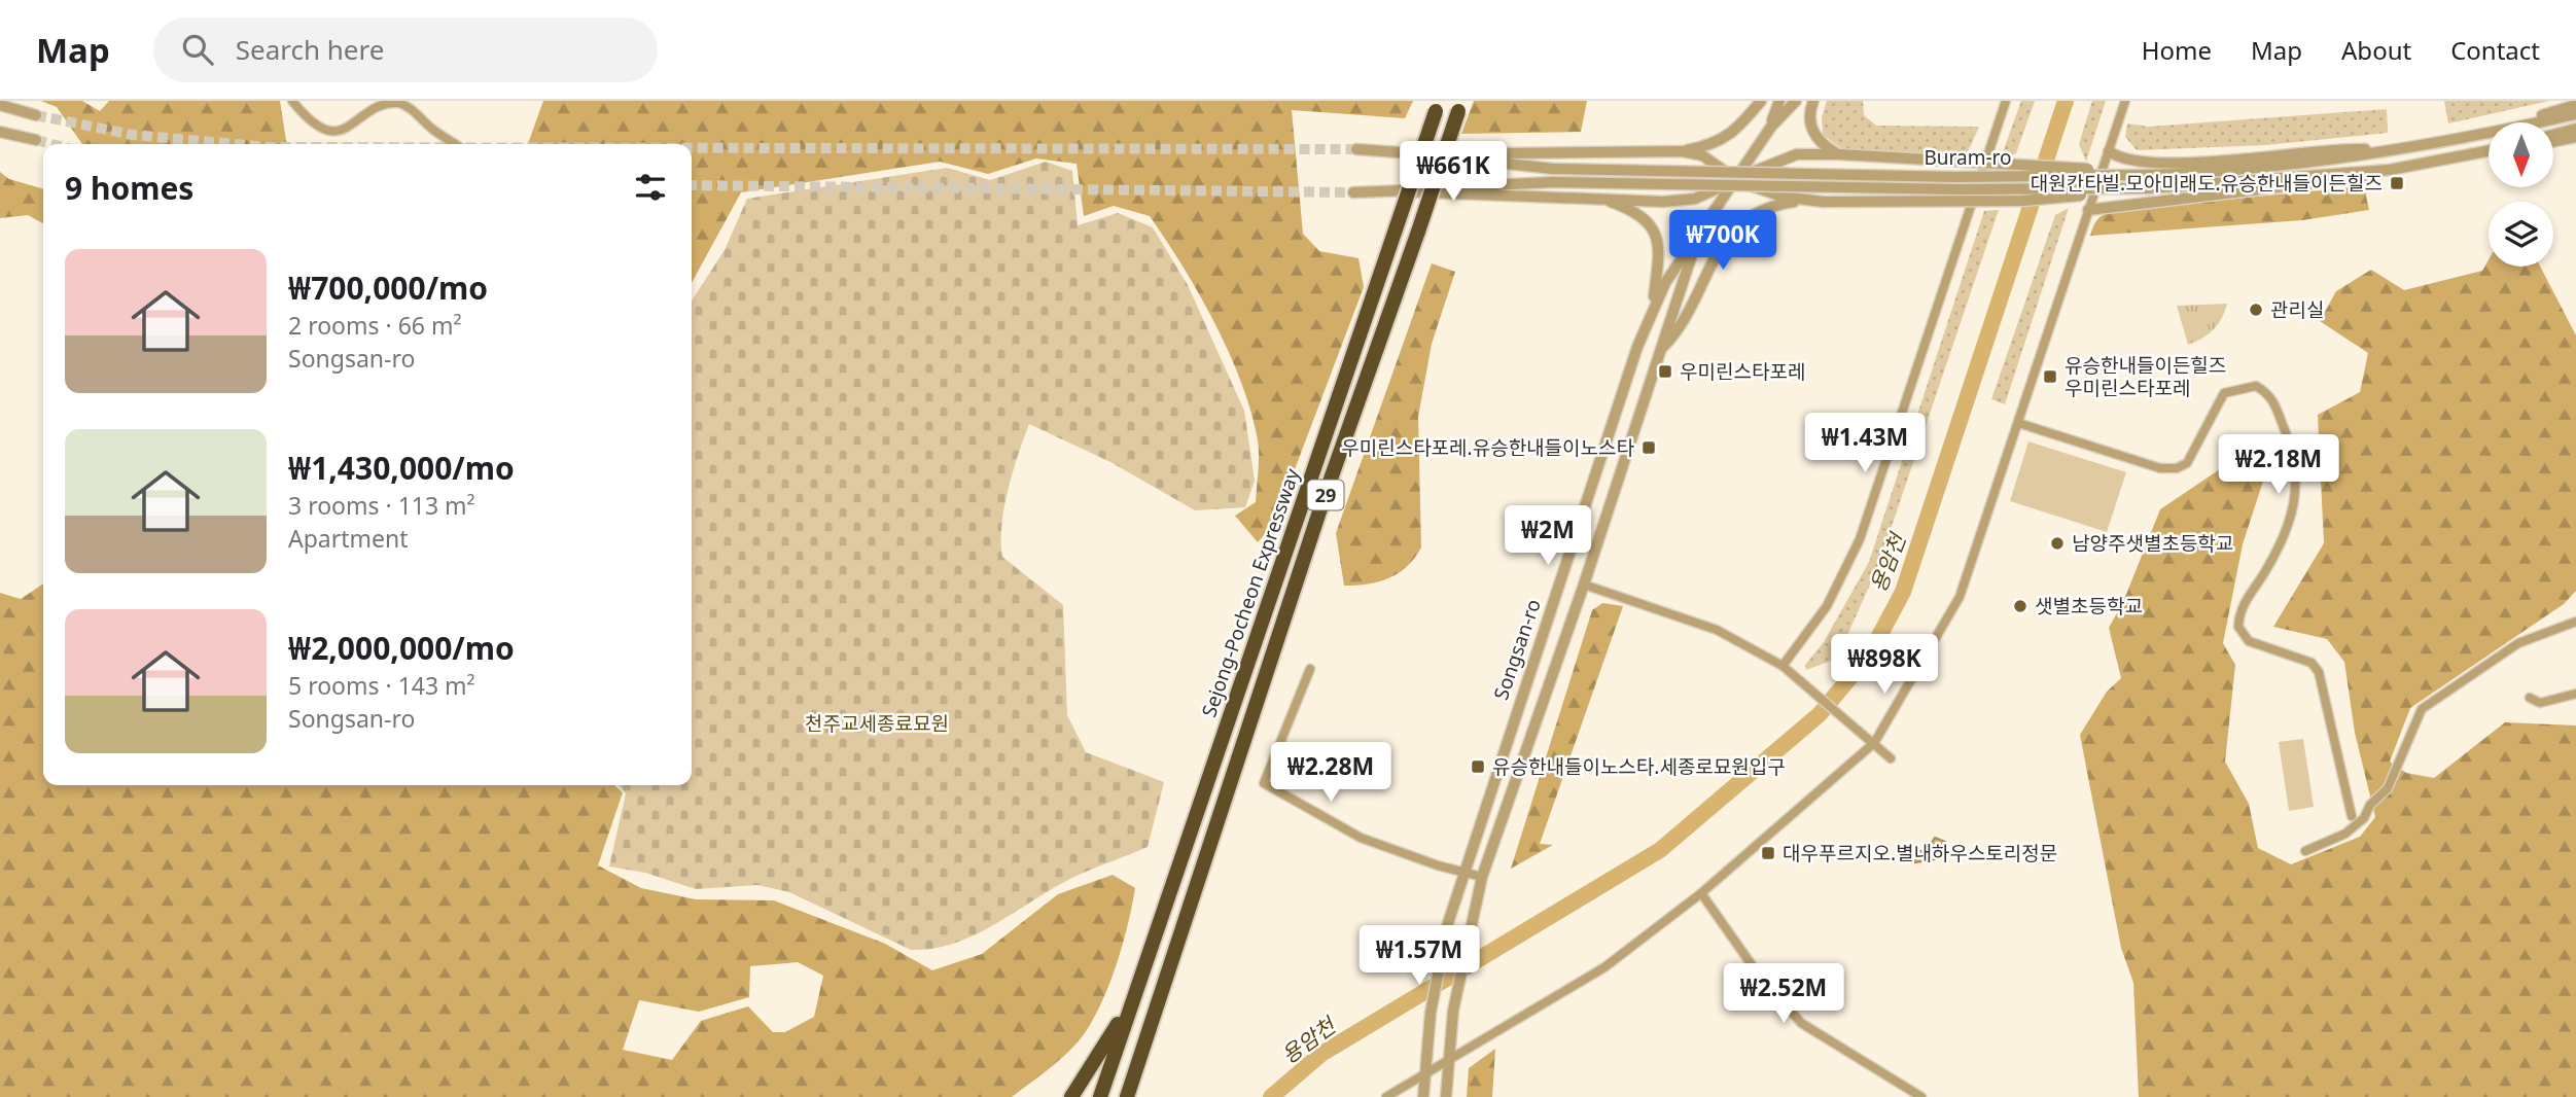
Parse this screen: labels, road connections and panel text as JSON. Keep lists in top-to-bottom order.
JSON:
{
  "streets": {
    "highway": ["29", "Sejong-Pocheon Expressway"],
    "street": ["Buram-ro", "Songsan-ro"]
  },
  "water": ["용암천"],
  "parks": ["천주교세종료묘원"],
  "places": {
    "transit": [
      "대원칸타빌.모아미래도.유승한내들이든힐즈",
      "우미린스타포레",
      "유승한내들이든힐즈 우미린스타포레",
      "우미린스타포레.유승한내들이노스타",
      "유승한내들이노스타.세종로묘원입구",
      "대우푸르지오.별내하우스토리정문"
    ],
    "other": ["관리실", "남양주샛별초등학교", "샛별초등학교"]
  },
  "north": "bottom",
  "page": {
    "header": "Map",
    "search": "Search here",
    "nav": [
      "Home",
      "Map",
      "About",
      "Contact"
    ],
    "price": [
      "₩661K",
      "₩700K",
      "₩1.43M",
      "₩2.18M",
      "₩2M",
      "₩898K",
      "₩2.28M",
      "₩1.57M",
      "₩2.52M"
    ],
    "heading": "9 homes",
    "list": [
      {
        "name": "₩700,000/mo",
        "note": "2 rooms · 66 m² · Songsan-ro"
      },
      {
        "name": "₩1,430,000/mo",
        "note": "3 rooms · 113 m² · Apartment"
      },
      {
        "name": "₩2,000,000/mo",
        "note": "5 rooms · 143 m² · Songsan-ro"
      }
    ]
  }
}
